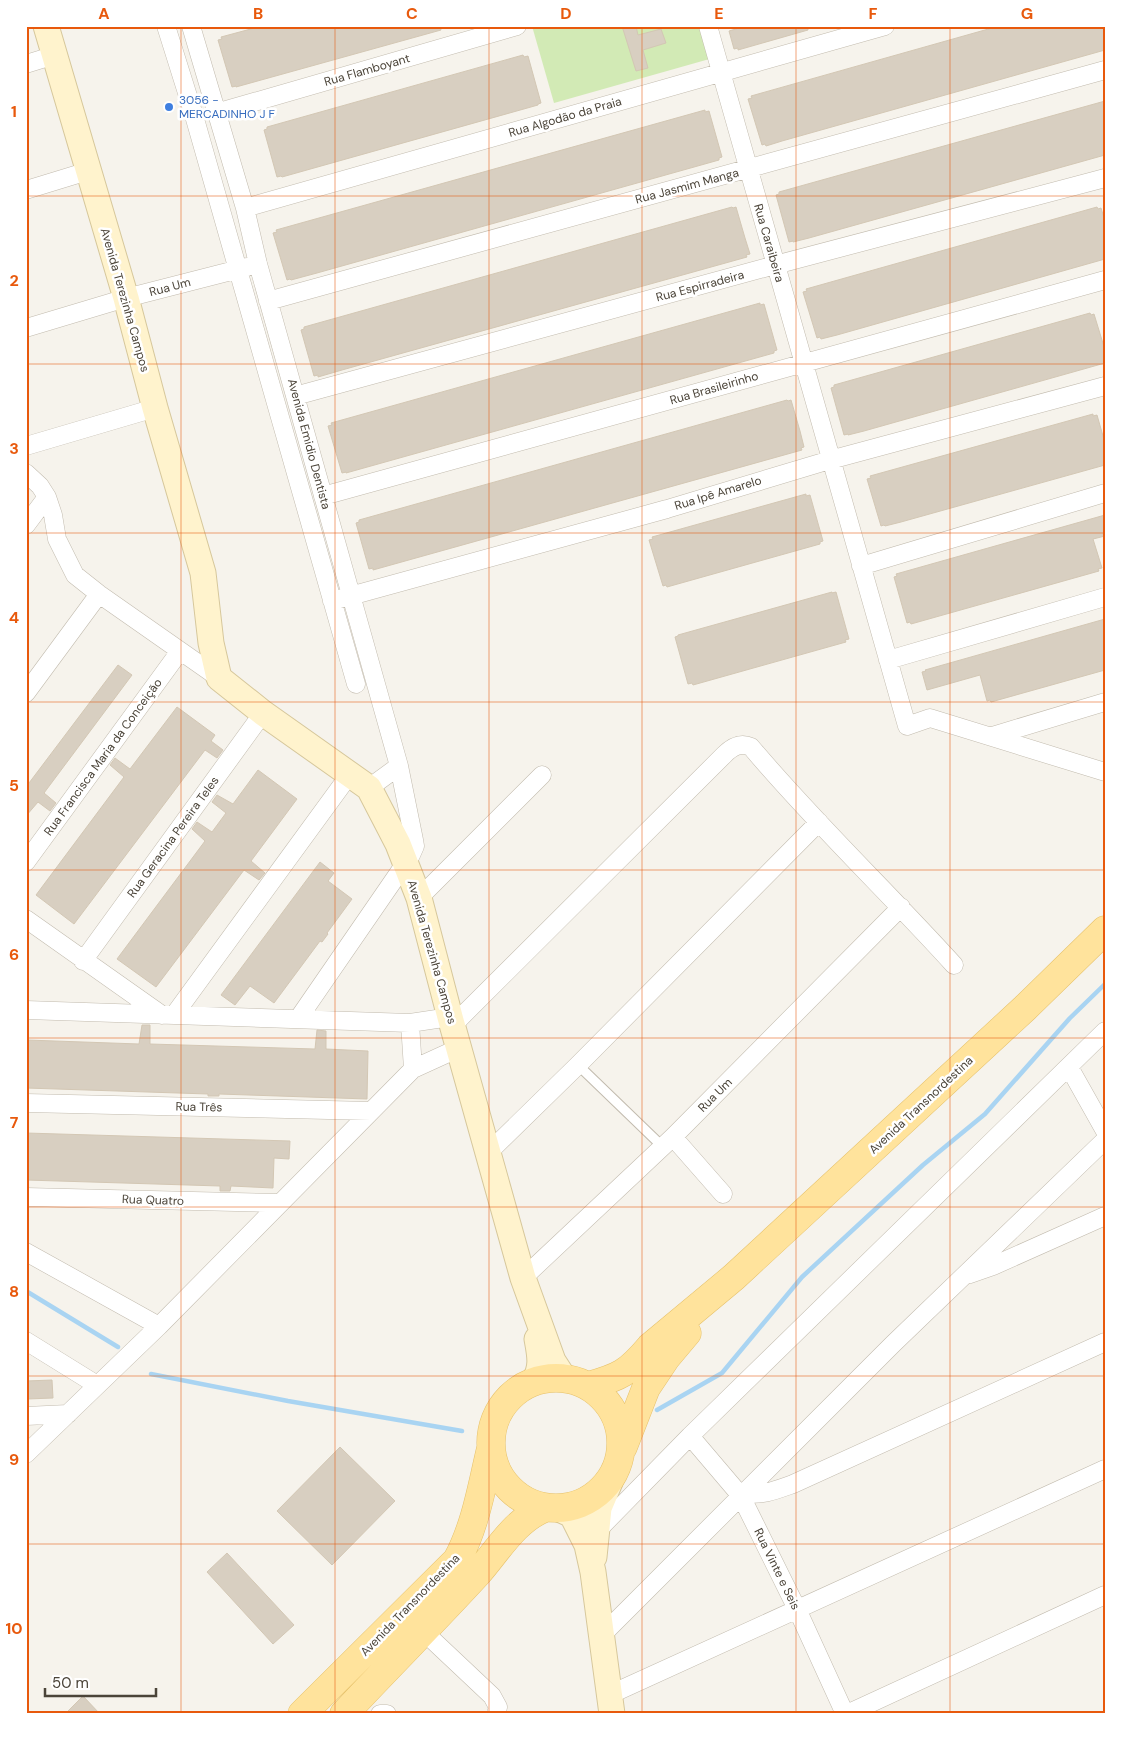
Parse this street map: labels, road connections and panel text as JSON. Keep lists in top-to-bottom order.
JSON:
{
  "streets": {
    "main road": ["Avenida Transnordestina"],
    "street": [
      "Rua Flamboyant",
      "Rua Algodão da Praia",
      "Rua Jasmim Manga",
      "Rua Caraibeira",
      "Rua Espirradeira",
      "Rua Um",
      "Avenida Terezinha Campos",
      "Rua Brasileirinho",
      "Avenida Emidio Dentista",
      "Rua Ipê Amarelo",
      "Rua Francisca Maria da Conceição",
      "Rua Geracina Pereira Teles",
      "Rua Três",
      "Rua Quatro",
      "Rua Vinte e Seis"
    ]
  },
  "crossings": [
    ["Rua Flamboyant", "Avenida Emidio Dentista"],
    ["Rua Algodão da Praia", "Rua Caraibeira"],
    ["Rua Algodão da Praia", "Avenida Emidio Dentista"],
    ["Rua Jasmim Manga", "Rua Caraibeira"],
    ["Rua Jasmim Manga", "Avenida Emidio Dentista"],
    ["Rua Caraibeira", "Rua Espirradeira"],
    ["Rua Caraibeira", "Rua Brasileirinho"],
    ["Rua Caraibeira", "Rua Ipê Amarelo"],
    ["Rua Espirradeira", "Avenida Emidio Dentista"],
    ["Rua Um", "Avenida Terezinha Campos"],
    ["Rua Um", "Avenida Emidio Dentista"],
    ["Avenida Terezinha Campos", "Avenida Emidio Dentista"],
    ["Avenida Terezinha Campos", "Rua Geracina Pereira Teles"],
    ["Rua Brasileirinho", "Avenida Emidio Dentista"],
    ["Avenida Emidio Dentista", "Rua Ipê Amarelo"]
  ],
  "places": ["3056 - MERCADINHO J F"],
  "scale_bar": "50 m",
  "grid": {
    "columns": [
      "A",
      "B",
      "C",
      "D",
      "E",
      "F",
      "G"
    ],
    "rows": [
      "1",
      "2",
      "3",
      "4",
      "5",
      "6",
      "7",
      "8",
      "9",
      "10"
    ]
  }
}
